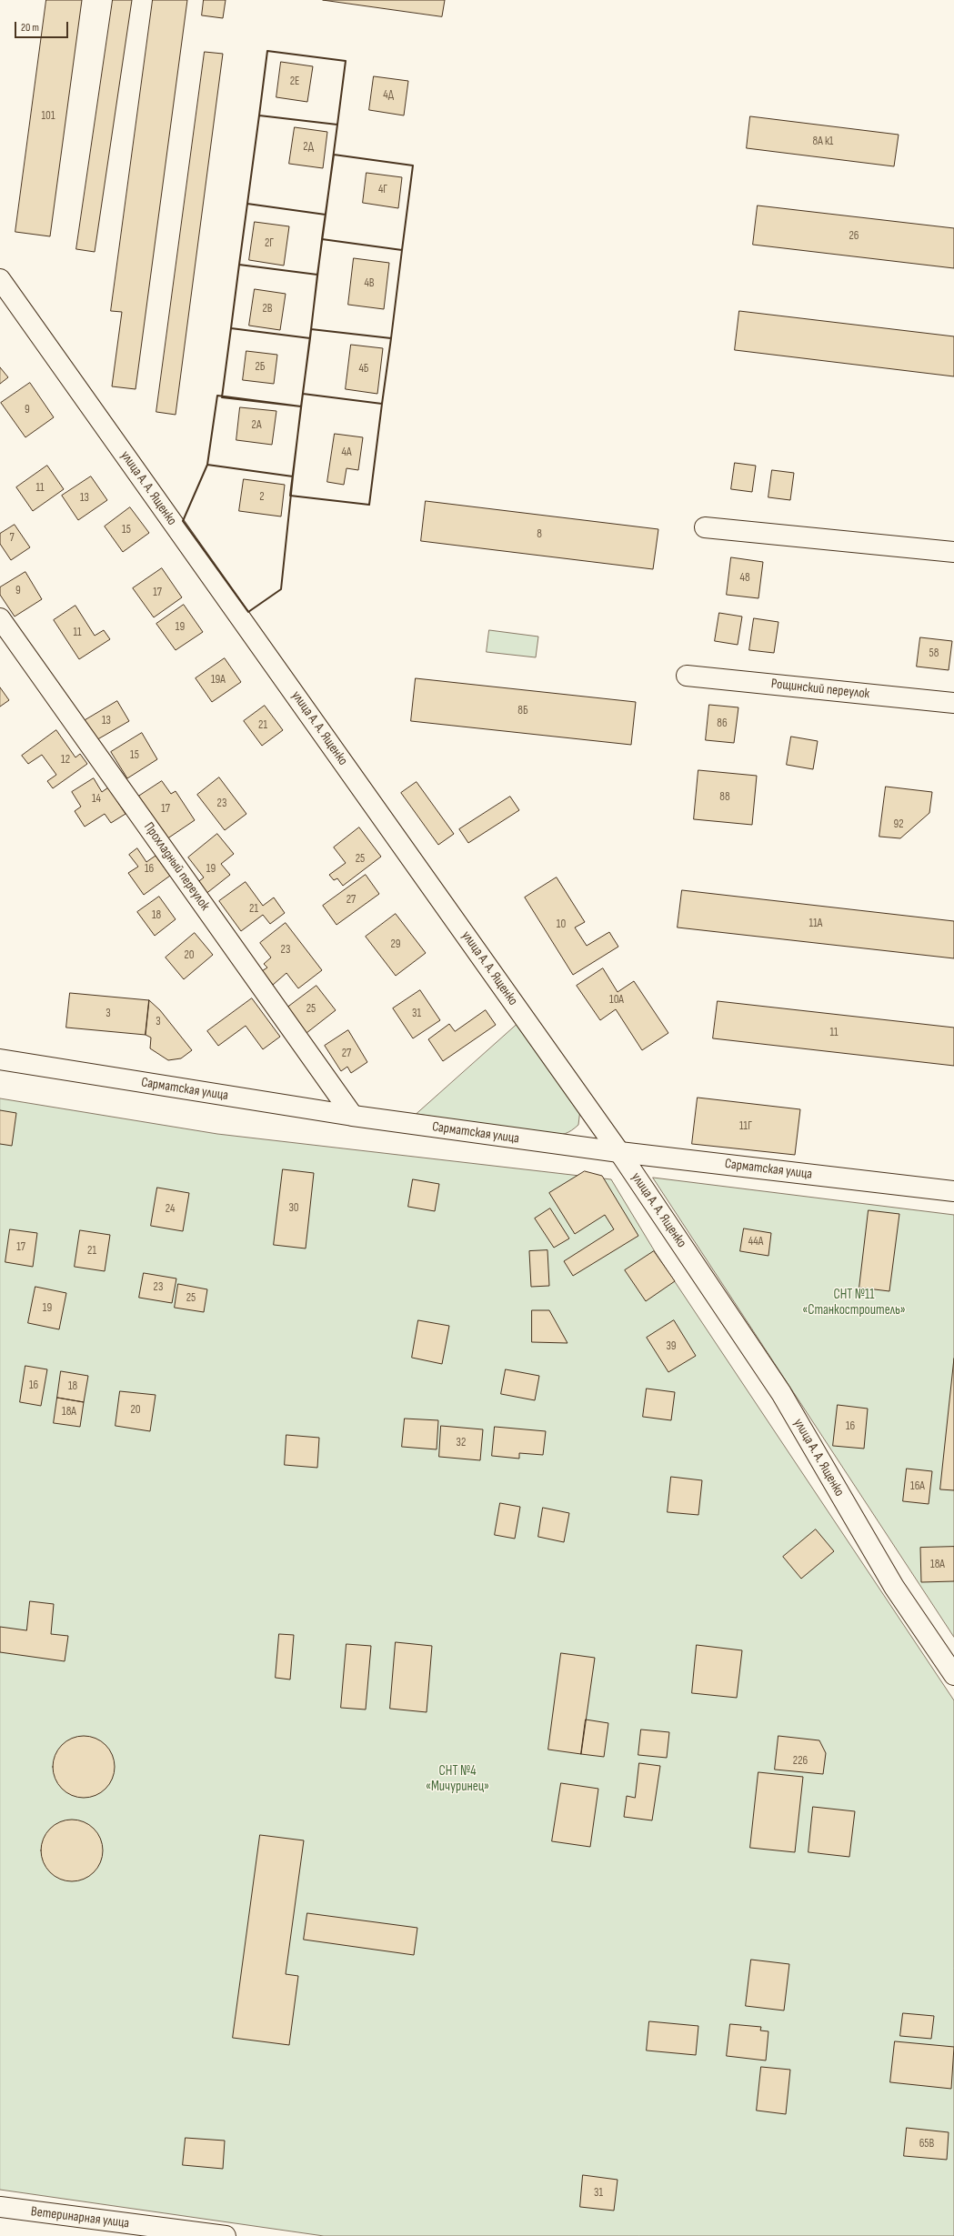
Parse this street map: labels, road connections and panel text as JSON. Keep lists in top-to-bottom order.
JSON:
{
  "streets": {
    "street": [
      "улица А. А. Ященко",
      "Рощинский переулок",
      "Прохладный переулок",
      "Сарматская улица",
      "Ветеринарная улица"
    ]
  },
  "crossings": [
    ["улица А. А. Ященко", "Сарматская улица"],
    ["Прохладный переулок", "Сарматская улица"]
  ],
  "parks": ["СНТ №11 «Станкостроитель»", "СНТ №4 «Мичуринец»"],
  "house_numbers": [
    "2Е",
    "4Д",
    "101",
    "8А к1",
    "2Д",
    "4Г",
    "26",
    "2Г",
    "4В",
    "2В",
    "2Б",
    "4Б",
    "9",
    "2А",
    "4А",
    "11",
    "2",
    "13",
    "15",
    "8",
    "7",
    "48",
    "9",
    "17",
    "19",
    "11",
    "58",
    "19А",
    "8Б",
    "13",
    "86",
    "21",
    "15",
    "12",
    "88",
    "14",
    "23",
    "17",
    "92",
    "25",
    "16",
    "19",
    "27",
    "21",
    "18",
    "11А",
    "10",
    "29",
    "23",
    "20",
    "10А",
    "25",
    "3",
    "31",
    "3",
    "11",
    "27",
    "11Г",
    "30",
    "24",
    "44А",
    "17",
    "21",
    "23",
    "25",
    "19",
    "39",
    "16",
    "18",
    "20",
    "18А",
    "16",
    "32",
    "16А",
    "18А",
    "226",
    "65В",
    "31"
  ],
  "scale_bar": "20 m"
}
